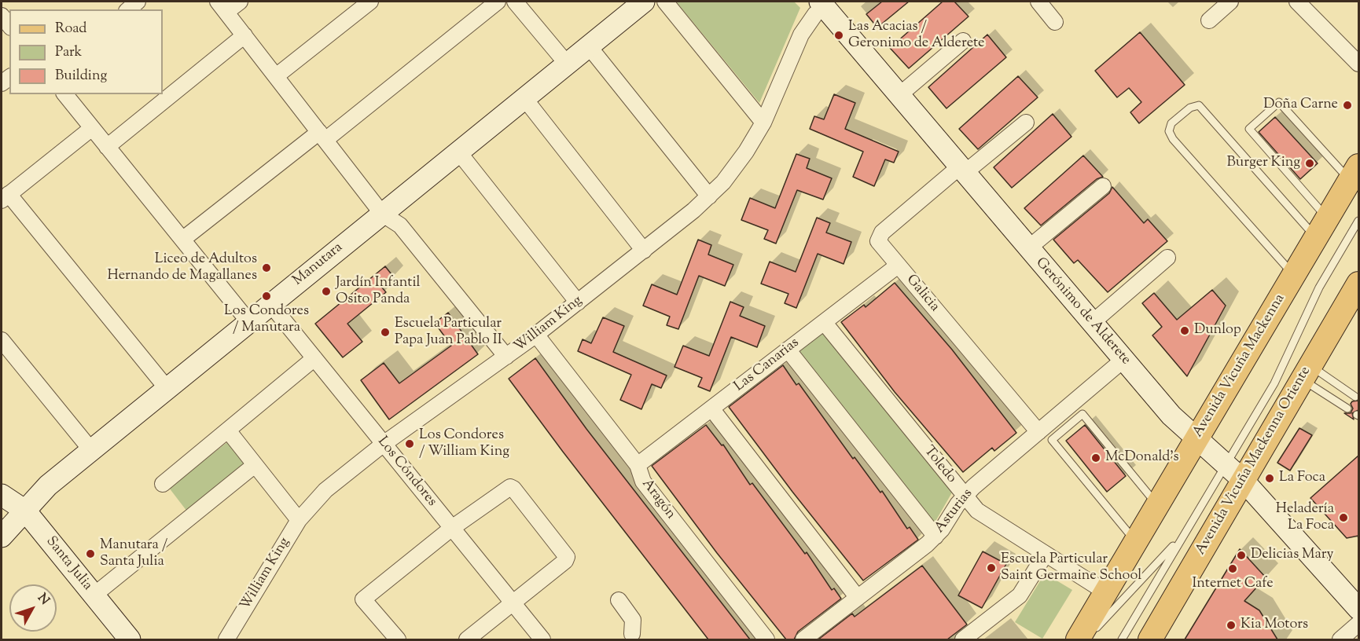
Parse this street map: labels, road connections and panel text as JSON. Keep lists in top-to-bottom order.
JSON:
{
  "streets": {
    "main road": [
      "Manutara",
      "Gerónimo de Alderete",
      "Avenida Vicuña Mackenna",
      "Avenida Vicuña Mackenna Oriente",
      "Santa Julia"
    ],
    "street": [
      "Galicia",
      "William King",
      "Las Canarias",
      "Toledo",
      "Los Cóndores",
      "Aragón",
      "Asturias"
    ]
  },
  "crossings": [
    ["Manutara", "Los Cóndores"],
    ["Manutara", "Santa Julia"],
    ["Galicia", "Gerónimo de Alderete"],
    ["Galicia", "Las Canarias"],
    ["Galicia", "Asturias"],
    ["Gerónimo de Alderete", "William King"],
    ["Gerónimo de Alderete", "Avenida Vicuña Mackenna"],
    ["Gerónimo de Alderete", "Avenida Vicuña Mackenna Oriente"],
    ["Gerónimo de Alderete", "Asturias"],
    ["William King", "Los Cóndores"],
    ["William King", "Aragón"],
    ["Las Canarias", "Toledo"],
    ["Las Canarias", "Aragón"],
    ["Avenida Vicuña Mackenna", "Toledo"],
    ["Toledo", "Asturias"]
  ],
  "places": [
    "Las Acacias / Geronimo de Alderete",
    "Doña Carne",
    "Burger King",
    "Liceo de Adultos Hernando de Magallanes",
    "Jardín Infantil Osito Panda",
    "Los Condores / Manutara",
    "Dunlop",
    "Escuela Particular Papa Juan Pablo II",
    "Los Condores / William King",
    "McDonald's",
    "La Foca",
    "Heladería La Foca",
    "Manutara / Santa Julia",
    "Delicias Mary",
    "Escuela Particular Saint Germaine School",
    "Internet Cafe",
    "Kia Motors"
  ],
  "legend": ["Road", "Park", "Building"],
  "north": "top right"
}
